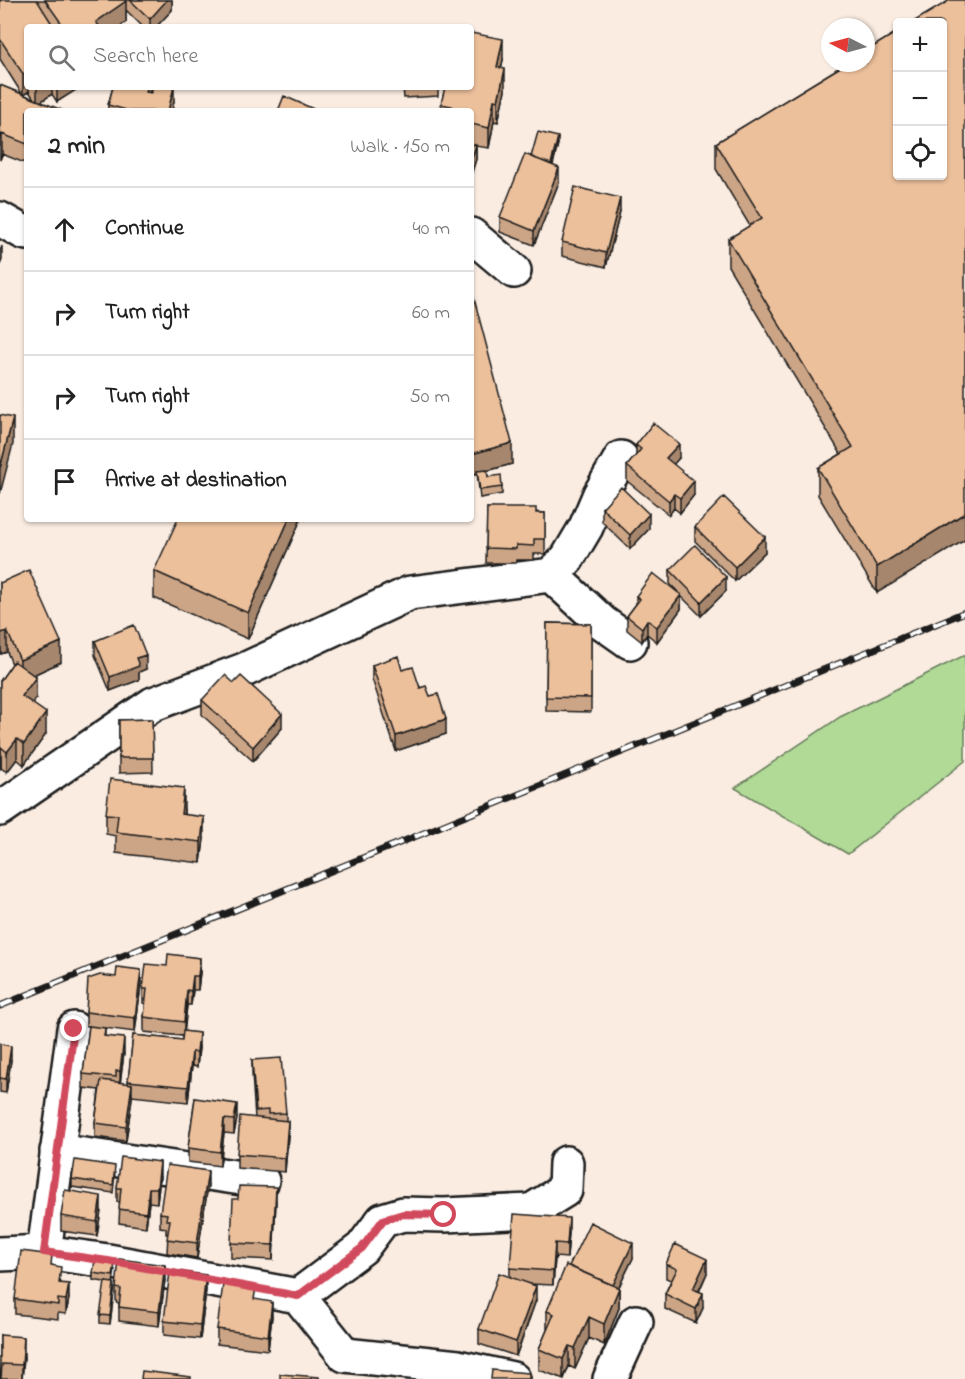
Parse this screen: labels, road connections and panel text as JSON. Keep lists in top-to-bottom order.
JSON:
{
  "north": "left",
  "page": {
    "map_buttons": ["+", "−"],
    "search": "Search here",
    "heading": ["2 min", "Walk · 150 m"],
    "list": [
      ["Continue", "40 m"],
      ["Turn right", "60 m"],
      ["Turn right", "50 m"],
      "Arrive at destination"
    ]
  }
}
